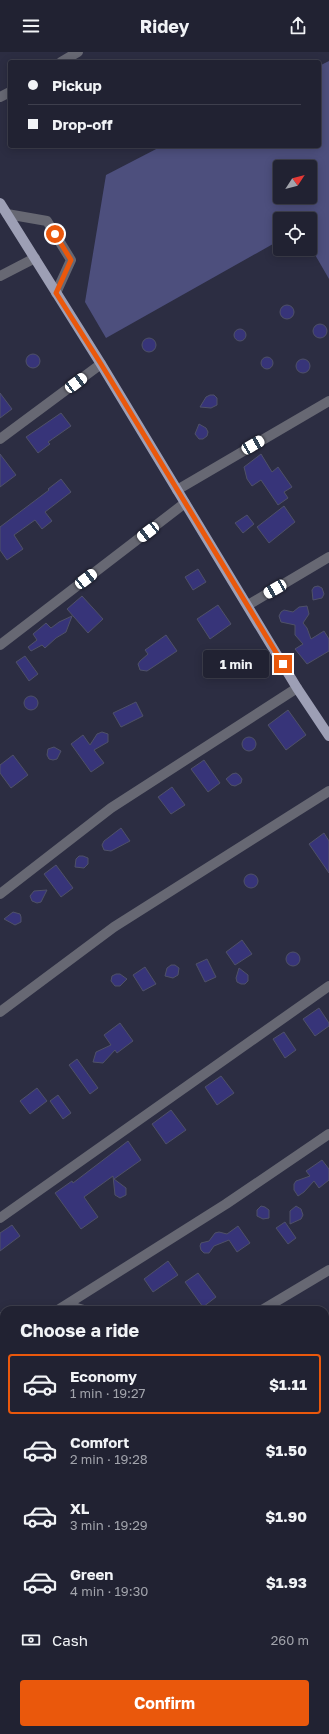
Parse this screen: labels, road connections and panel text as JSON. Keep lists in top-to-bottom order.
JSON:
{
  "north": "top right",
  "page": {
    "header": "Ridey",
    "banner": ["Pickup", "Drop-off"],
    "bubble": "1 min",
    "heading": "Choose a ride",
    "list": [
      {
        "name": "Economy",
        "note": "1 min · 19:27",
        "value": "$1.11"
      },
      {
        "name": "Comfort",
        "note": "2 min · 19:28",
        "value": "$1.50"
      },
      {
        "name": "XL",
        "note": "3 min · 19:29",
        "value": "$1.90"
      },
      {
        "name": "Green",
        "note": "4 min · 19:30",
        "value": "$1.93"
      }
    ],
    "pay": ["Cash", "260 m"],
    "buttons": "Confirm"
  }
}
